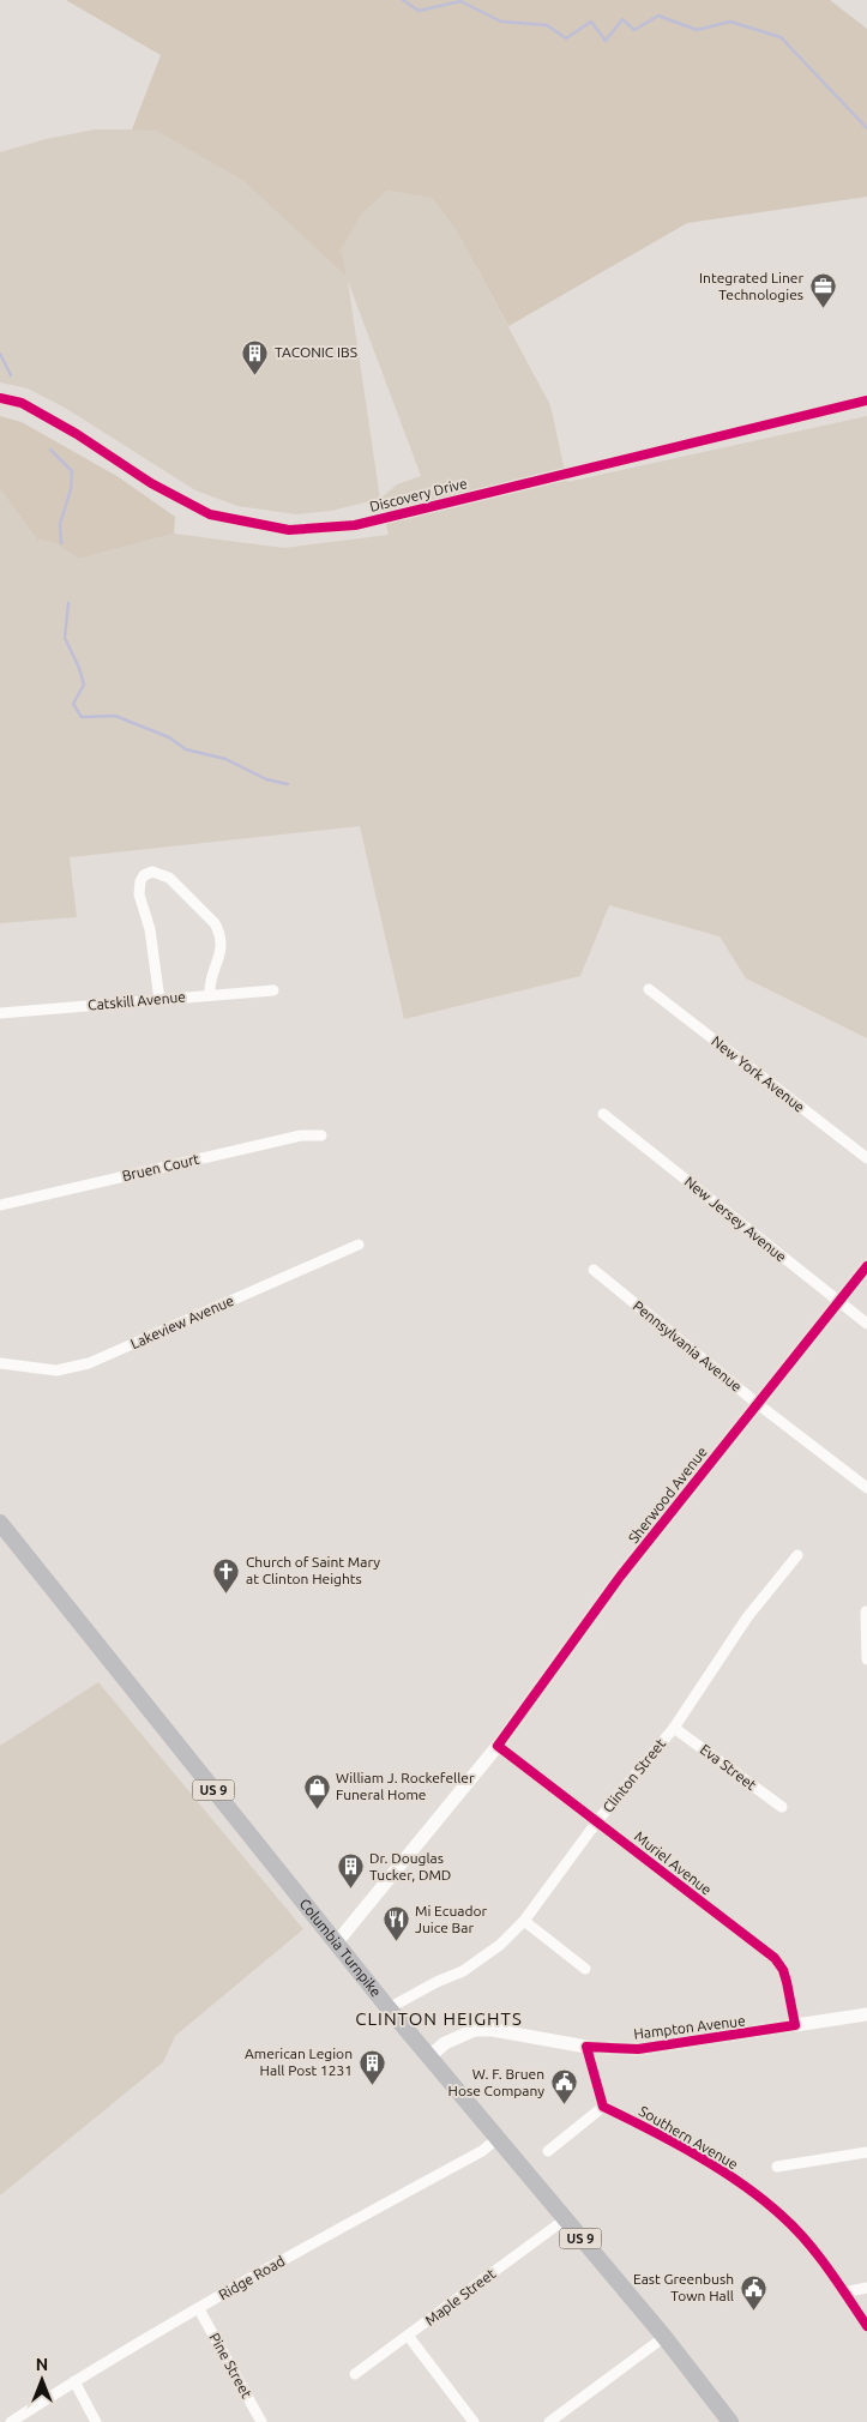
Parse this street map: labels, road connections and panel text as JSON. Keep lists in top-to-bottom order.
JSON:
{
  "streets": {
    "main road": ["US 9", "Columbia Turnpike"],
    "street": [
      "Discovery Drive",
      "Catskill Avenue",
      "New York Avenue",
      "Bruen Court",
      "New Jersey Avenue",
      "Lakeview Avenue",
      "Pennsylvania Avenue",
      "Sherwood Avenue",
      "Eva Street",
      "Clinton Street",
      "Muriel Avenue",
      "Hampton Avenue",
      "Southern Avenue",
      "Ridge Road",
      "Maple Street",
      "Pine Street"
    ]
  },
  "crossings": [
    ["New Jersey Avenue", "Sherwood Avenue"],
    ["Pennsylvania Avenue", "Sherwood Avenue"],
    ["Sherwood Avenue", "Muriel Avenue"],
    ["Sherwood Avenue", "Columbia Turnpike"],
    ["Eva Street", "Clinton Street"],
    ["Clinton Street", "Muriel Avenue"],
    ["Clinton Street", "Columbia Turnpike"],
    ["Muriel Avenue", "Hampton Avenue"],
    ["Columbia Turnpike", "Hampton Avenue"],
    ["Columbia Turnpike", "Ridge Road"],
    ["Columbia Turnpike", "Maple Street"],
    ["Ridge Road", "Pine Street"]
  ],
  "districts": ["CLINTON HEIGHTS"],
  "places": {
    "office": ["Integrated Liner Technologies"],
    "building": ["TACONIC IBS", "Dr. Douglas Tucker, DMD", "American Legion Hall Post 1231"],
    "church": ["Church of Saint Mary at Clinton Heights"],
    "shop": ["William J. Rockefeller Funeral Home"],
    "restaurant": ["Mi Ecuador Juice Bar"],
    "public building": ["W. F. Bruen Hose Company", "East Greenbush Town Hall"]
  },
  "north": "top"
}
